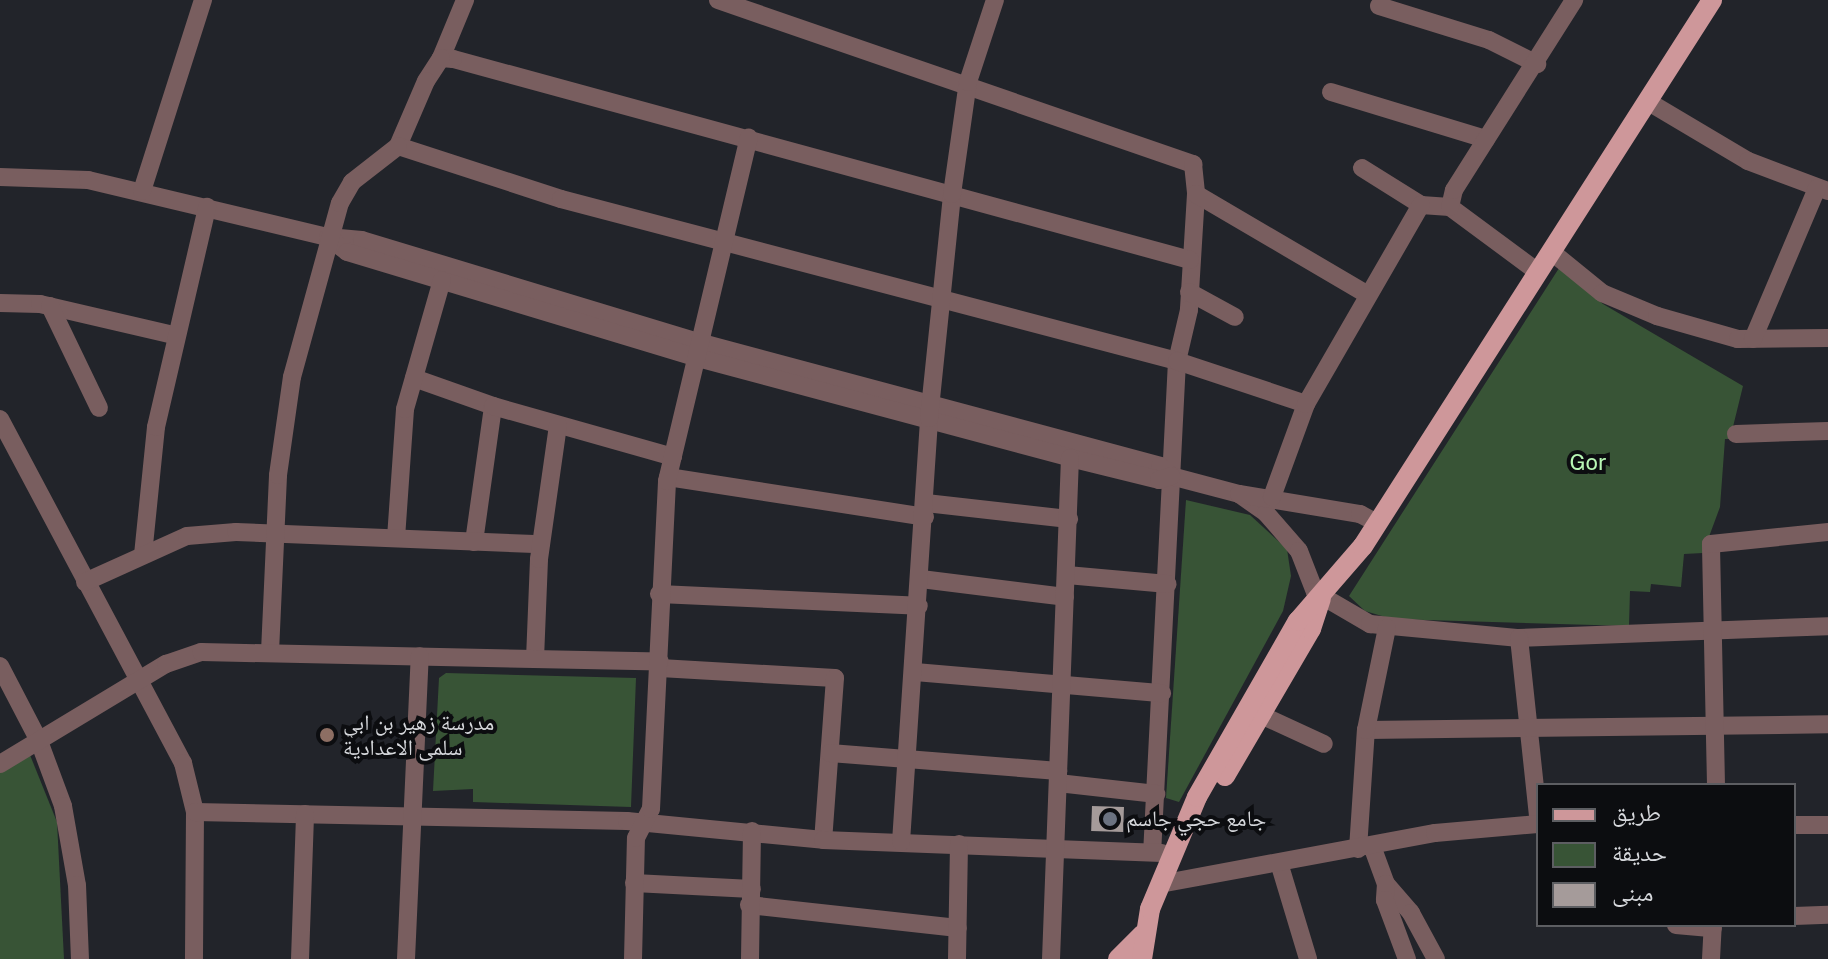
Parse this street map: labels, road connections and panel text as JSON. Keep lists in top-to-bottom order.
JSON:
{
  "parks": ["Gor"],
  "places": ["مدرسة زهير بن ابي سلمى الاعدادية", "جامع حجي جاسم"],
  "legend": ["طريق", "حديقة", "مبنى"]
}
